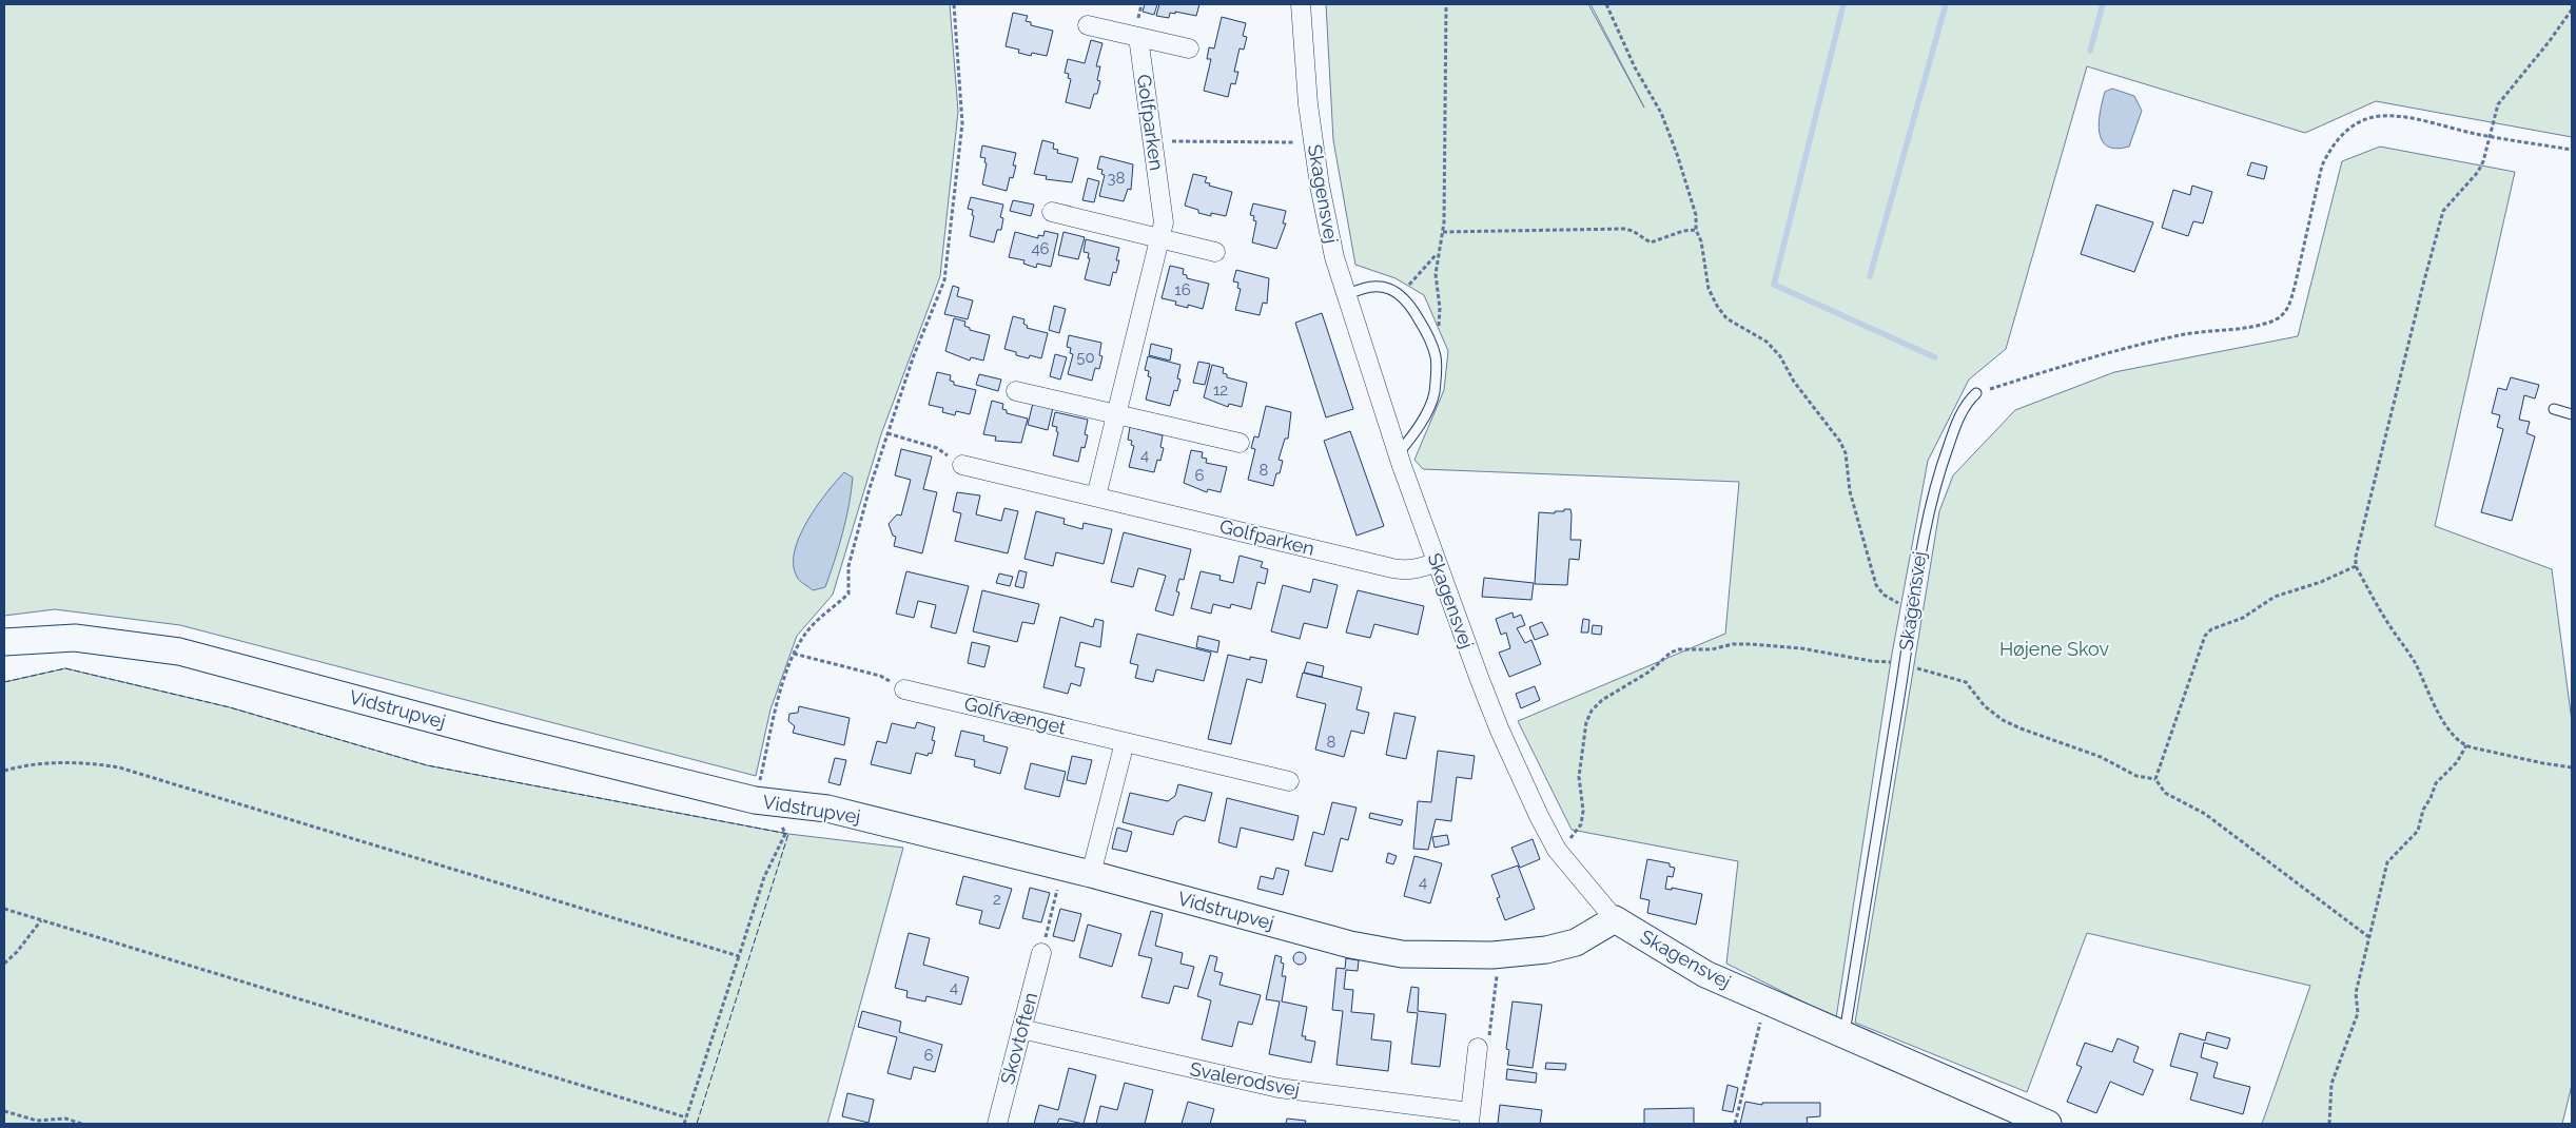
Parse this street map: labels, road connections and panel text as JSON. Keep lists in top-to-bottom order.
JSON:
{
  "streets": {
    "street": [
      "Golfparken",
      "Skagensvej",
      "Vidstrupvej",
      "Golfvænget",
      "Skovtoften",
      "Svalerodsvej"
    ]
  },
  "crossings": [
    ["Golfparken", "Skagensvej"],
    ["Skagensvej", "Vidstrupvej"],
    ["Skovtoften", "Svalerodsvej"]
  ],
  "parks": ["Højene Skov"],
  "house_numbers": [
    "38",
    "46",
    "16",
    "50",
    "12",
    "4",
    "8",
    "6",
    "8",
    "4",
    "2",
    "4",
    "6"
  ]
}
